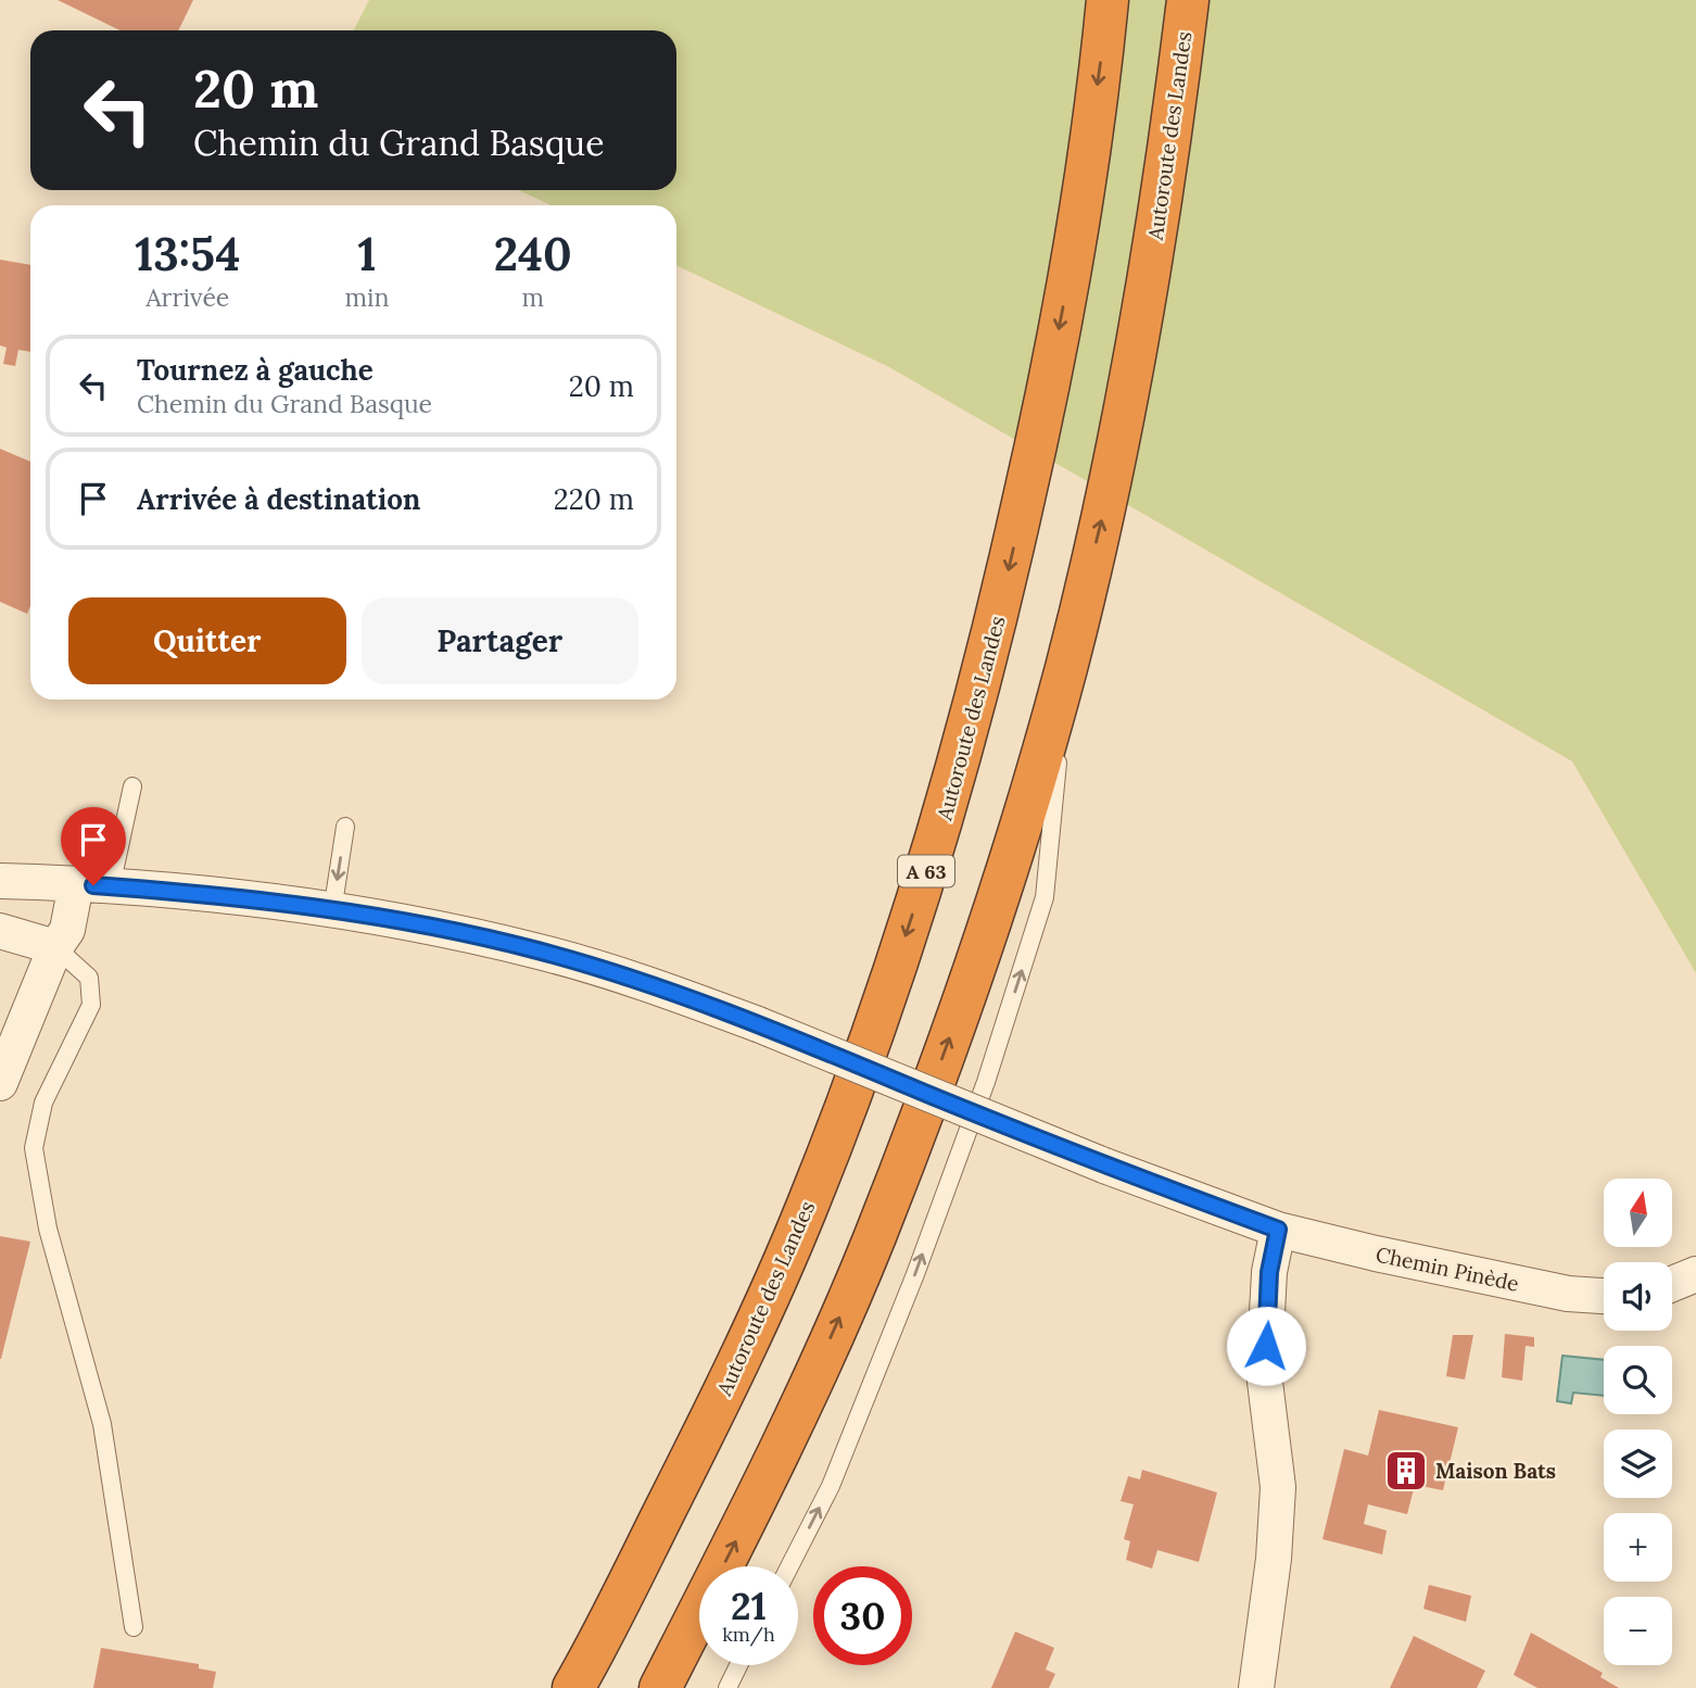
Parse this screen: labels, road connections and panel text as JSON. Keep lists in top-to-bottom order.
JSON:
{
  "streets": {
    "highway": ["Autoroute des Landes", "A 63"],
    "street": ["Chemin Pinède"]
  },
  "places": {
    "building": ["Maison Bats"]
  },
  "north": "top",
  "page": {
    "turn": ["20 m", "Chemin du Grand Basque"],
    "eta": [
      "13:54",
      "Arrivée",
      "1",
      "min",
      "240",
      "m"
    ],
    "list": [
      {
        "name": "Tournez à gauche",
        "note": "Chemin du Grand Basque",
        "value": "20 m"
      },
      {
        "name": "Arrivée à destination",
        "value": "220 m"
      }
    ],
    "buttons": ["Quitter", "Partager"],
    "map_buttons": ["+", "−"],
    "speed": "21 km/h",
    "limit": "30"
  }
}
